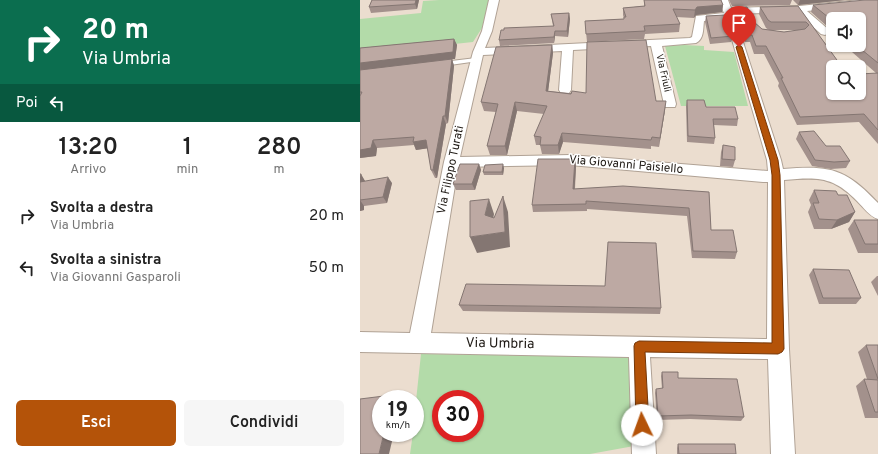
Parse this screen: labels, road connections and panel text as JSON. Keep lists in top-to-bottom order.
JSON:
{
  "streets": {
    "street": [
      "Via Friuli",
      "Via Giovanni Paisiello",
      "Via Filippo Turati",
      "Via Umbria"
    ]
  },
  "crossings": [
    ["Via Friuli", "Via Filippo Turati"],
    ["Via Giovanni Paisiello", "Via Filippo Turati"],
    ["Via Filippo Turati", "Via Umbria"]
  ],
  "page": {
    "turn": ["20 m", "Via Umbria"],
    "then": "Poi",
    "eta": [
      "13:20",
      "Arrivo",
      "1",
      "min",
      "280",
      "m"
    ],
    "list": [
      {
        "name": "Svolta a destra",
        "note": "Via Umbria",
        "value": "20 m"
      },
      {
        "name": "Svolta a sinistra",
        "note": "Via Giovanni Gasparoli",
        "value": "50 m"
      }
    ],
    "speed": "19 km/h",
    "limit": "30",
    "buttons": ["Esci", "Condividi"]
  }
}
